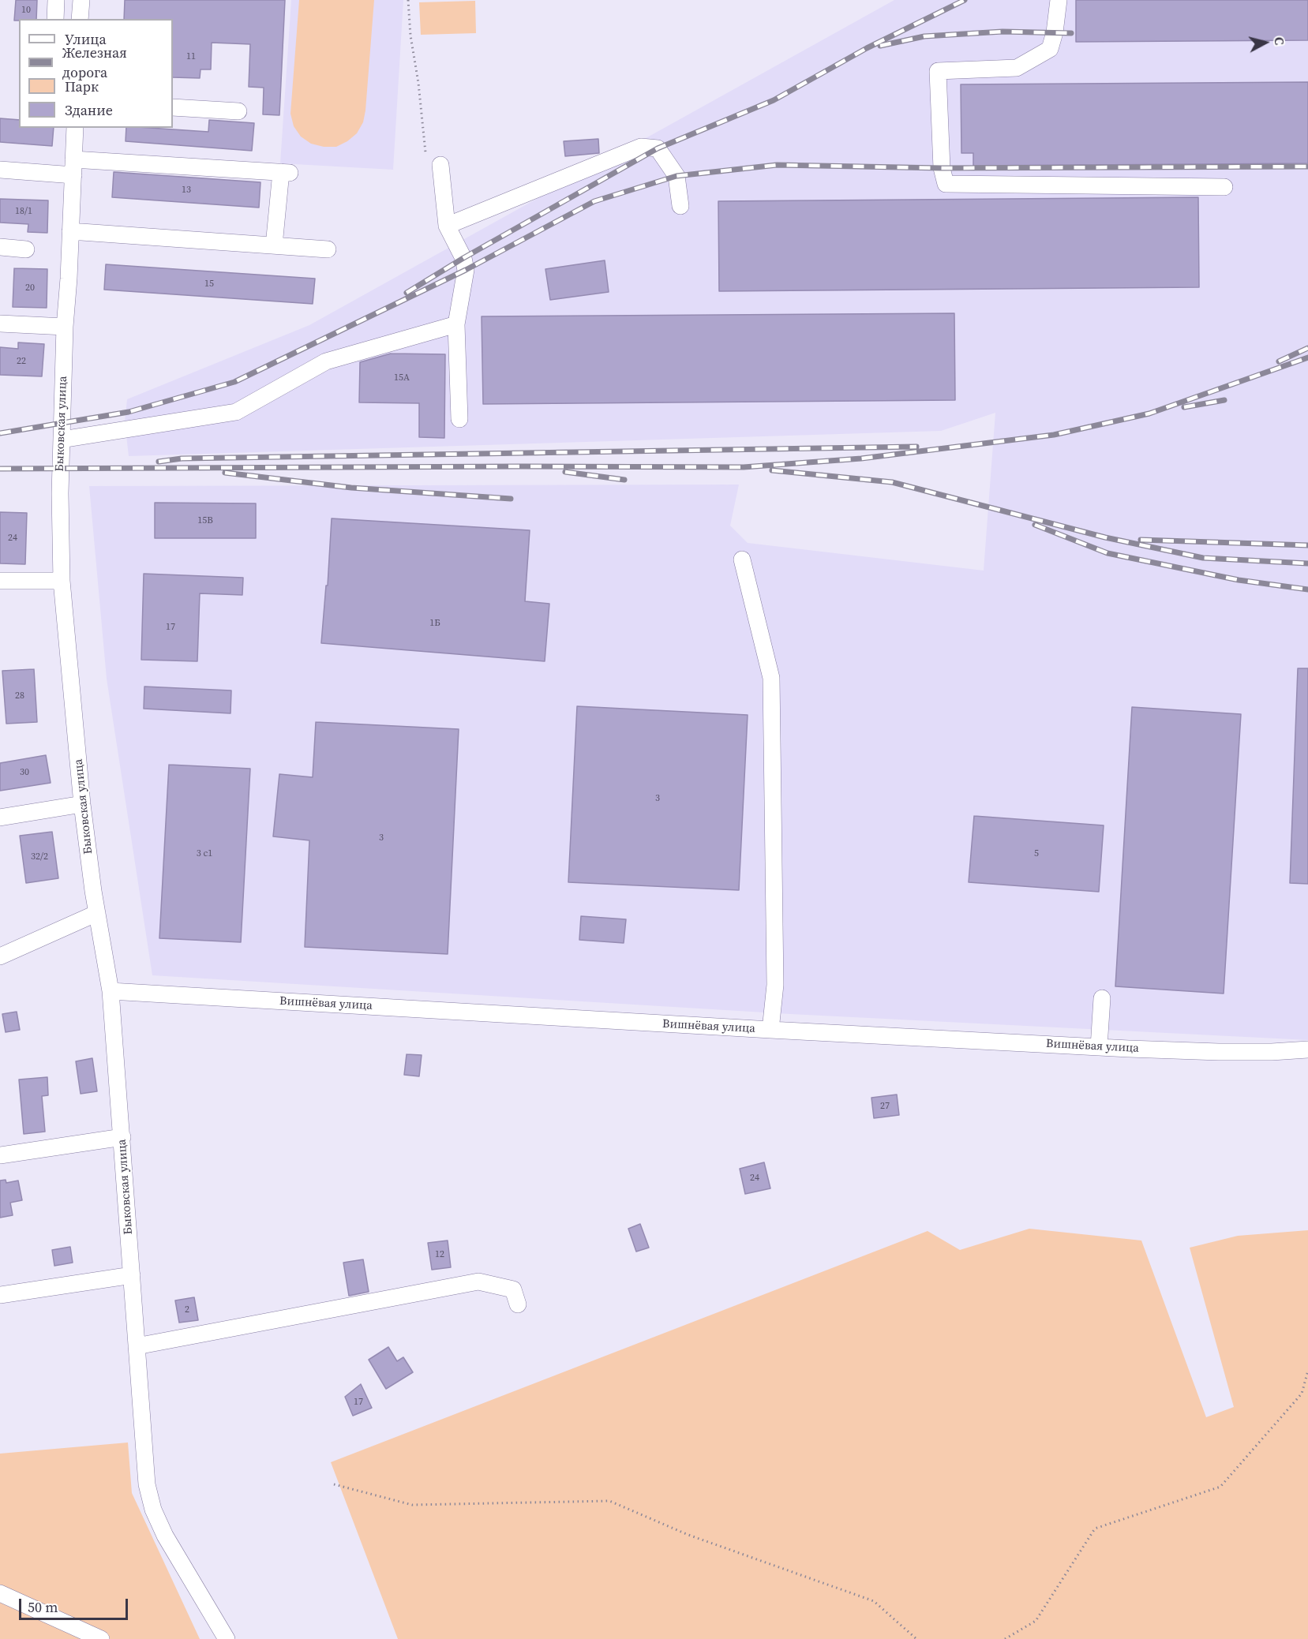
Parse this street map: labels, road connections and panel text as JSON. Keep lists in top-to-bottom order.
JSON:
{
  "streets": {
    "street": ["Быковская улица", "Вишнёвая улица"]
  },
  "crossings": [
    ["Быковская улица", "Вишнёвая улица"]
  ],
  "house_numbers": [
    "10",
    "11",
    "13",
    "18/1",
    "15",
    "20",
    "22",
    "15А",
    "15В",
    "24",
    "1Б",
    "17",
    "28",
    "30",
    "3",
    "3",
    "3 с1",
    "5",
    "32/2",
    "27",
    "24",
    "12",
    "2",
    "17"
  ],
  "legend": [
    "Улица",
    "Железная дорога",
    "Парк",
    "Здание"
  ],
  "scale_bar": "50 m",
  "north": "right"
}
